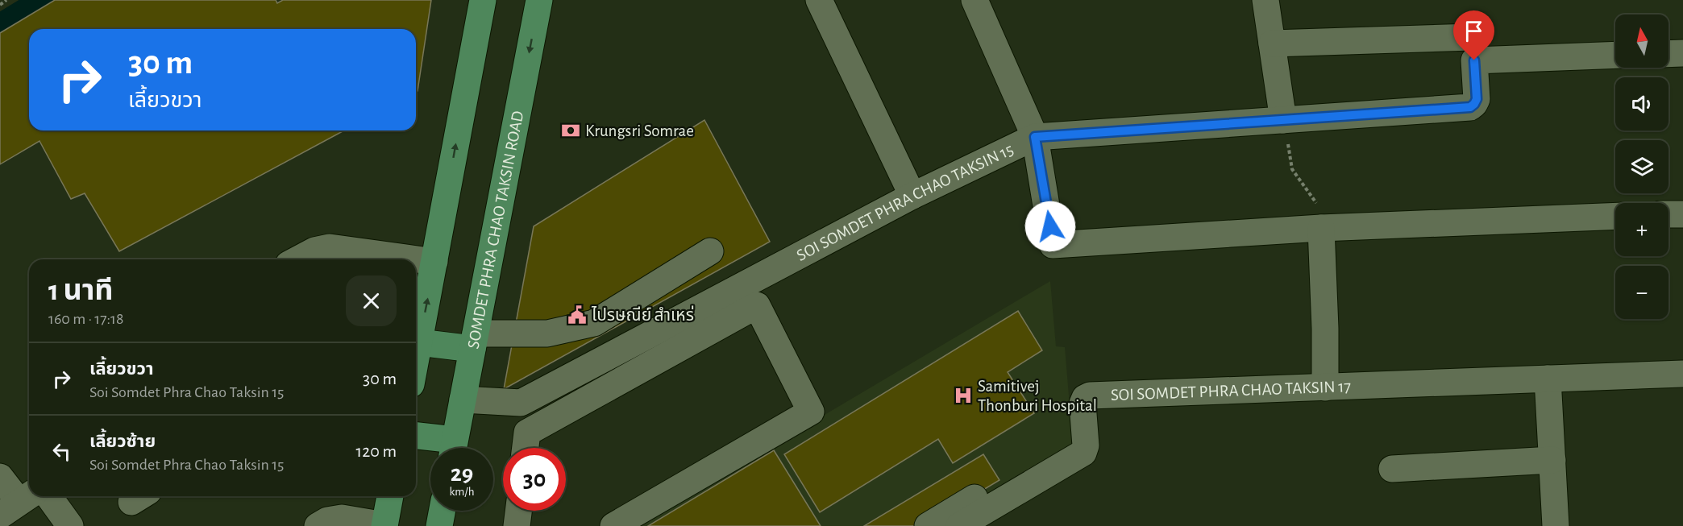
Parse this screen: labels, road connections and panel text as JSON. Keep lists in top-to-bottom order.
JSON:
{
  "streets": {
    "main road": ["SOMDET PHRA CHAO TAKSIN ROAD"],
    "street": ["SOI SOMDET PHRA CHAO TAKSIN 15", "SOI SOMDET PHRA CHAO TAKSIN 17"]
  },
  "crossings": [
    ["SOI SOMDET PHRA CHAO TAKSIN 15", "SOMDET PHRA CHAO TAKSIN ROAD"]
  ],
  "places": {
    "bank": ["Krungsri Somrae"],
    "public building": ["ไปรษณีย์ สำเหร่"],
    "hospital": ["Samitivej Thonburi Hospital"]
  },
  "north": "top",
  "page": {
    "map_buttons": ["+", "−"],
    "turn": ["30 m", "เลี้ยวขวา"],
    "heading": ["1 นาที", "160 m · 17:18"],
    "list": [
      {
        "name": "เลี้ยวขวา",
        "note": "Soi Somdet Phra Chao Taksin 15",
        "value": "30 m"
      },
      {
        "name": "เลี้ยวซ้าย",
        "note": "Soi Somdet Phra Chao Taksin 15",
        "value": "120 m"
      }
    ],
    "speed": "29 km/h",
    "limit": "30"
  }
}
